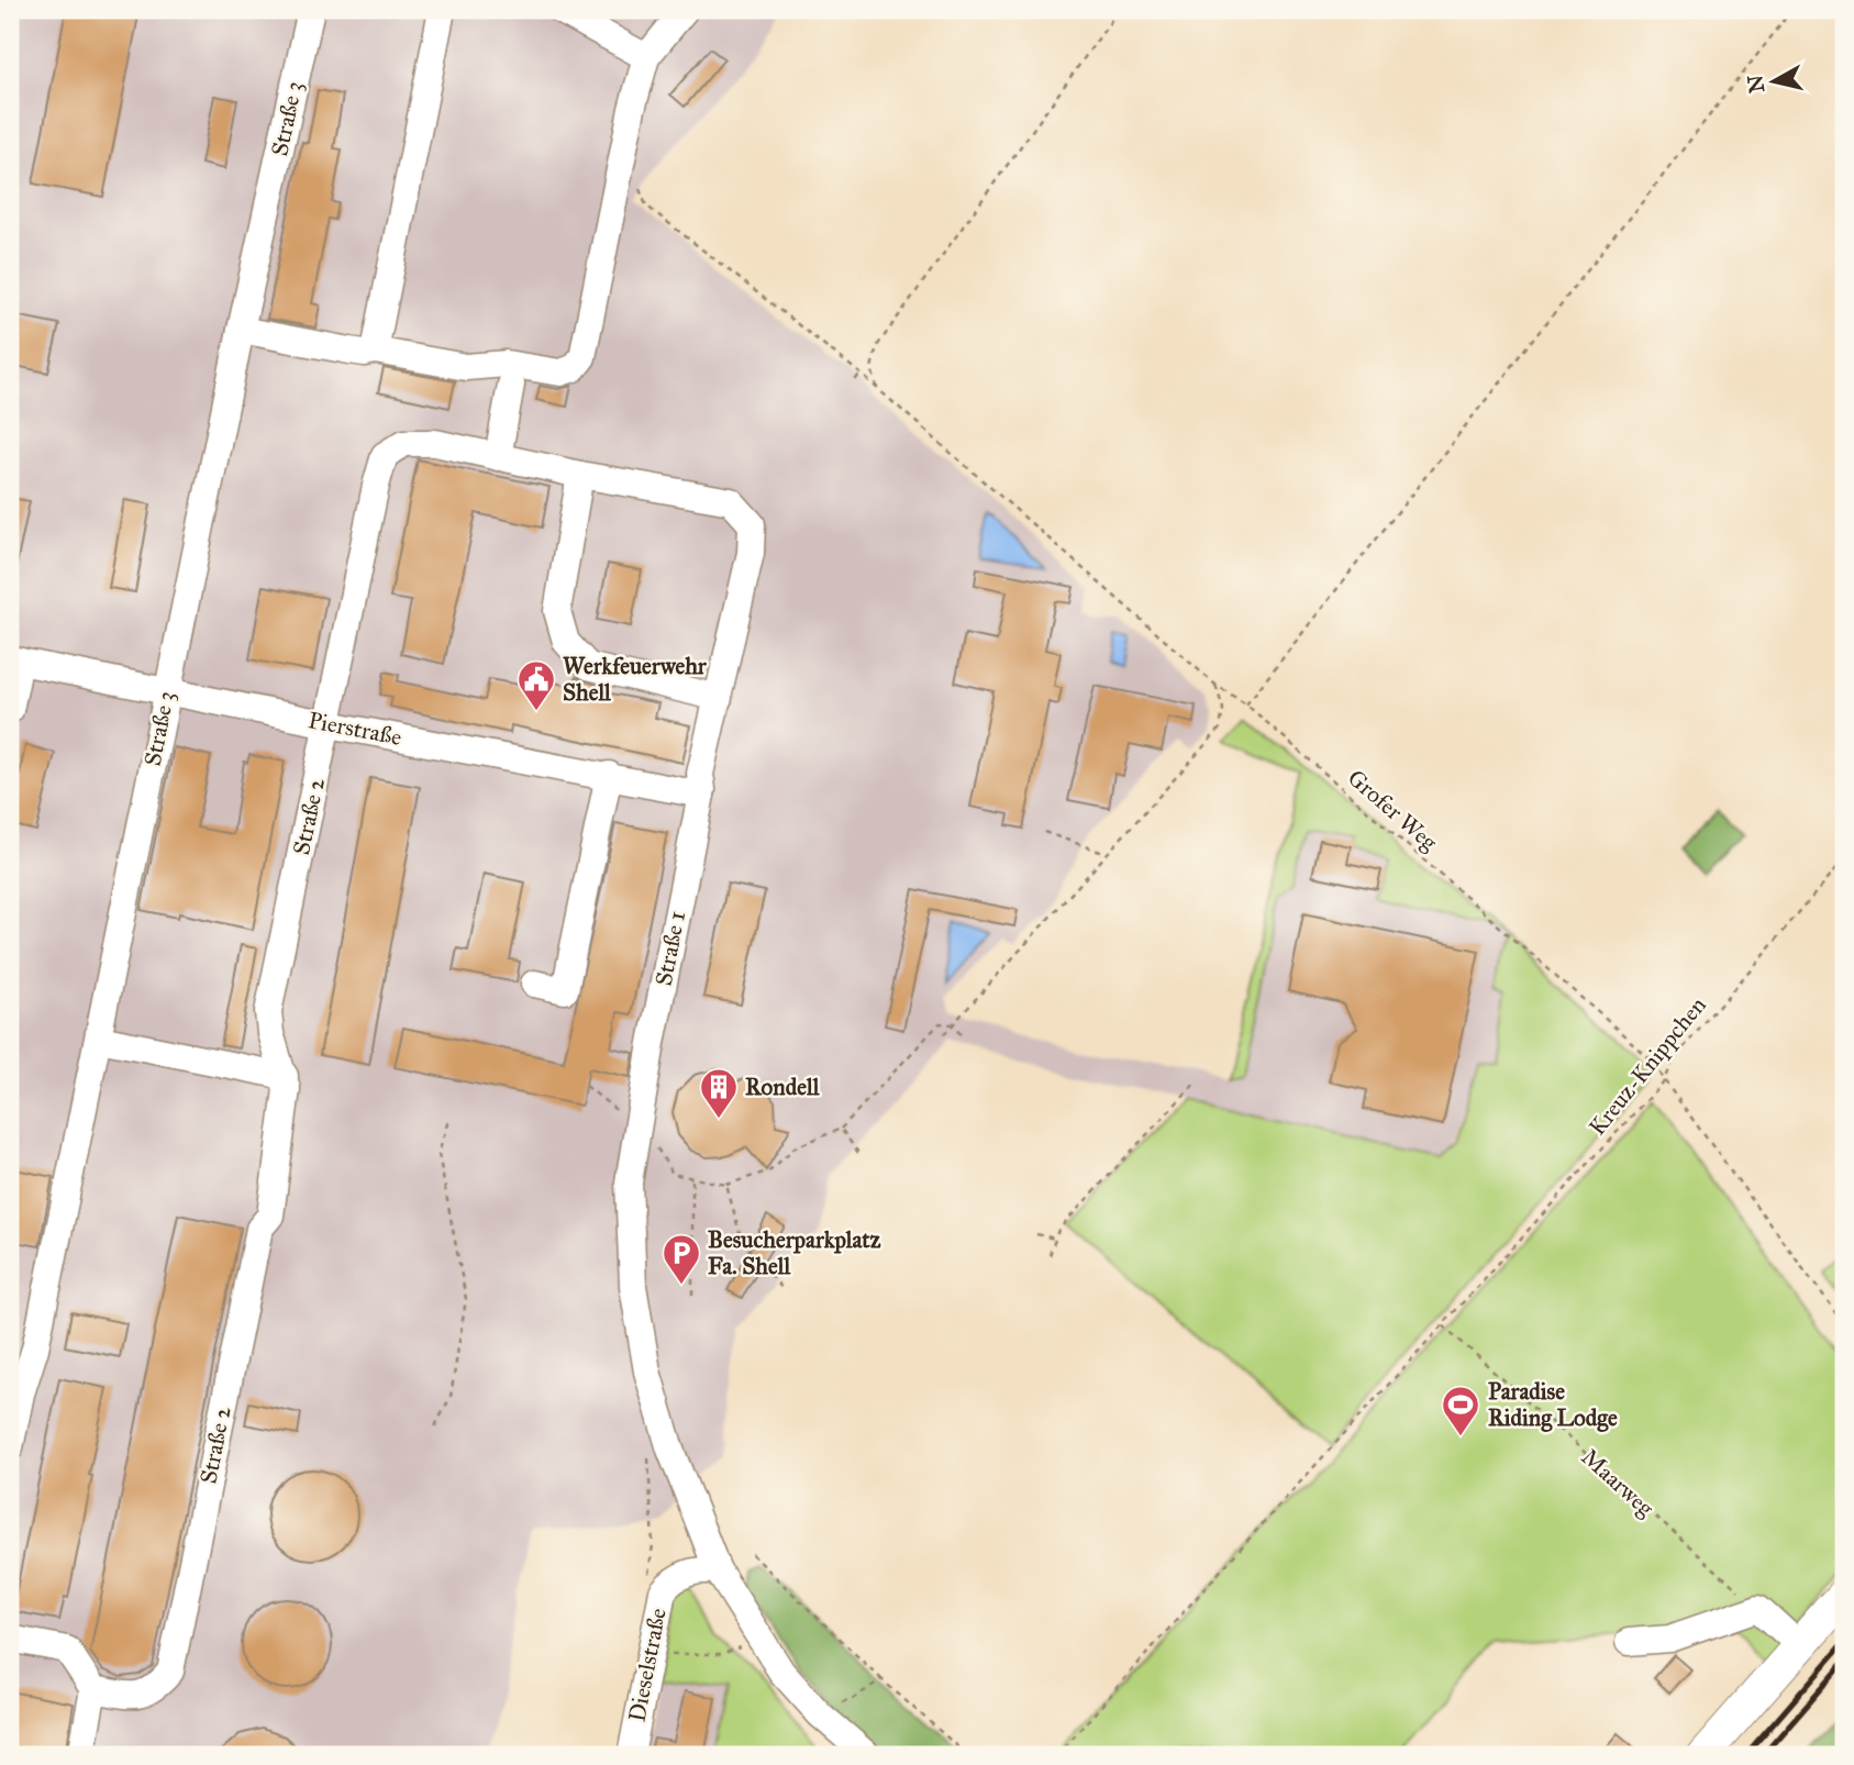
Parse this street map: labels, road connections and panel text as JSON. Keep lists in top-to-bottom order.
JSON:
{
  "streets": {
    "street": [
      "Straße 3",
      "Pierstraße",
      "Straße 2",
      "Straße 1",
      "Dieselstraße"
    ],
    "path": ["Grofer Weg", "Kreuz-Knippchen", "Maarweg"]
  },
  "crossings": [
    ["Straße 3", "Pierstraße"],
    ["Pierstraße", "Straße 2"],
    ["Pierstraße", "Straße 1"],
    ["Grofer Weg", "Kreuz-Knippchen"],
    ["Straße 2", "Straße 1"],
    ["Straße 1", "Dieselstraße"],
    ["Kreuz-Knippchen", "Maarweg"]
  ],
  "places": {
    "public building": ["Werkfeuerwehr Shell"],
    "building": ["Rondell"],
    "parking": ["Besucherparkplatz Fa. Shell"],
    "sports": ["Paradise Riding Lodge"]
  },
  "north": "left"
}
